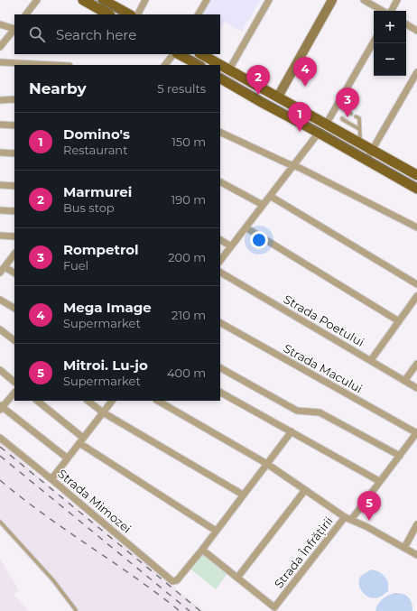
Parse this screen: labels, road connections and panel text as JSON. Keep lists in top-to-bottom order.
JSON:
{
  "streets": {
    "street": [
      "Strada Poetului",
      "Strada Macului",
      "Strada Mimozei",
      "Strada Înfrățirii"
    ]
  },
  "crossings": [
    ["Strada Macului", "Strada Înfrățirii"]
  ],
  "page": {
    "map_buttons": ["+", "−"],
    "search": "Search here",
    "pins": [
      "4",
      "2",
      "3",
      "1",
      "5"
    ],
    "heading": ["Nearby", "5 results"],
    "list": [
      {
        "mark": "1",
        "name": "Domino's",
        "note": "Restaurant",
        "value": "150 m"
      },
      {
        "mark": "2",
        "name": "Marmurei",
        "note": "Bus stop",
        "value": "190 m"
      },
      {
        "mark": "3",
        "name": "Rompetrol",
        "note": "Fuel",
        "value": "200 m"
      },
      {
        "mark": "4",
        "name": "Mega Image",
        "note": "Supermarket",
        "value": "210 m"
      },
      {
        "mark": "5",
        "name": "Mitroi. Lu-jo",
        "note": "Supermarket",
        "value": "400 m"
      }
    ]
  }
}
